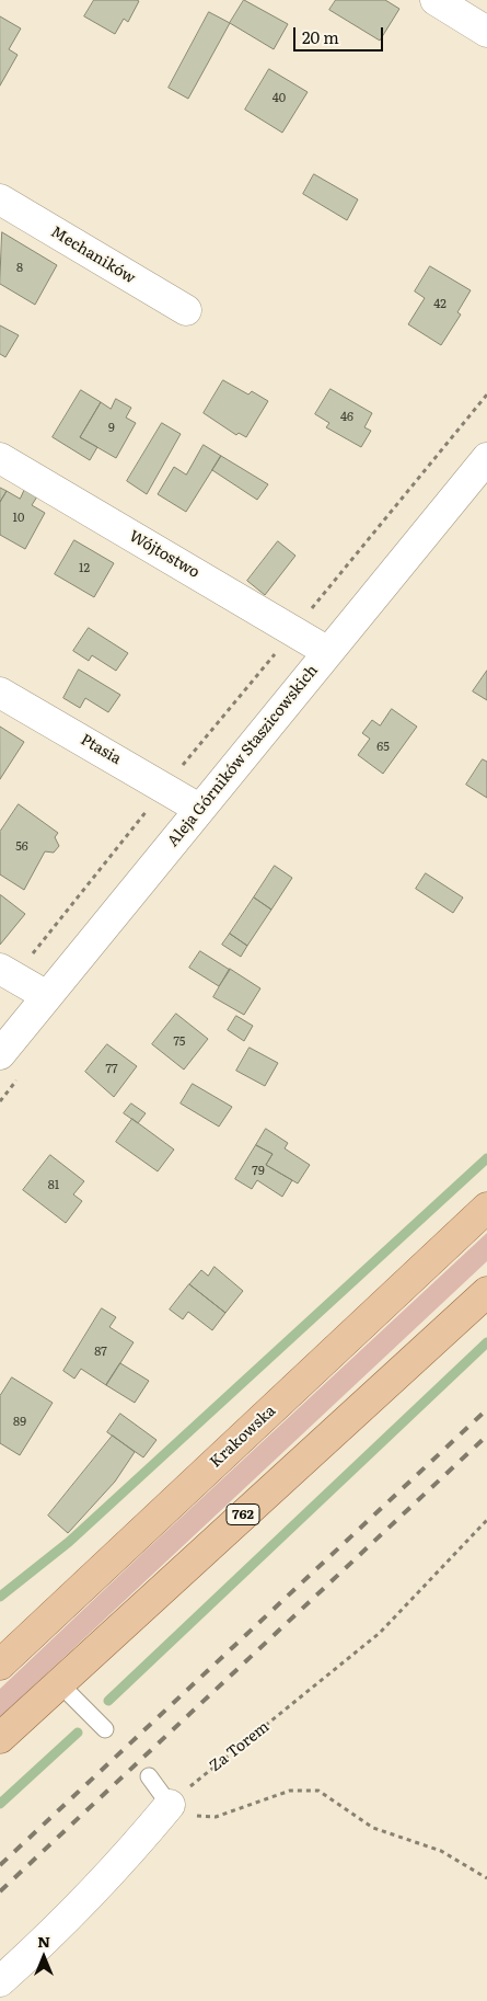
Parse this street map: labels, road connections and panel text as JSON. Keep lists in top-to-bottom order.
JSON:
{
  "streets": {
    "main road": ["Krakowska", "762"],
    "street": [
      "Mechaników",
      "Wójtostwo",
      "Ptasia",
      "Aleja Górników Staszicowskich"
    ],
    "path": ["Za Torem"]
  },
  "crossings": [
    ["Wójtostwo", "Aleja Górników Staszicowskich"],
    ["Ptasia", "Aleja Górników Staszicowskich"]
  ],
  "house_numbers": [
    "40",
    "8",
    "42",
    "46",
    "9",
    "10",
    "12",
    "65",
    "56",
    "75",
    "77",
    "79",
    "81",
    "87",
    "89"
  ],
  "scale_bar": "20 m",
  "north": "top"
}
